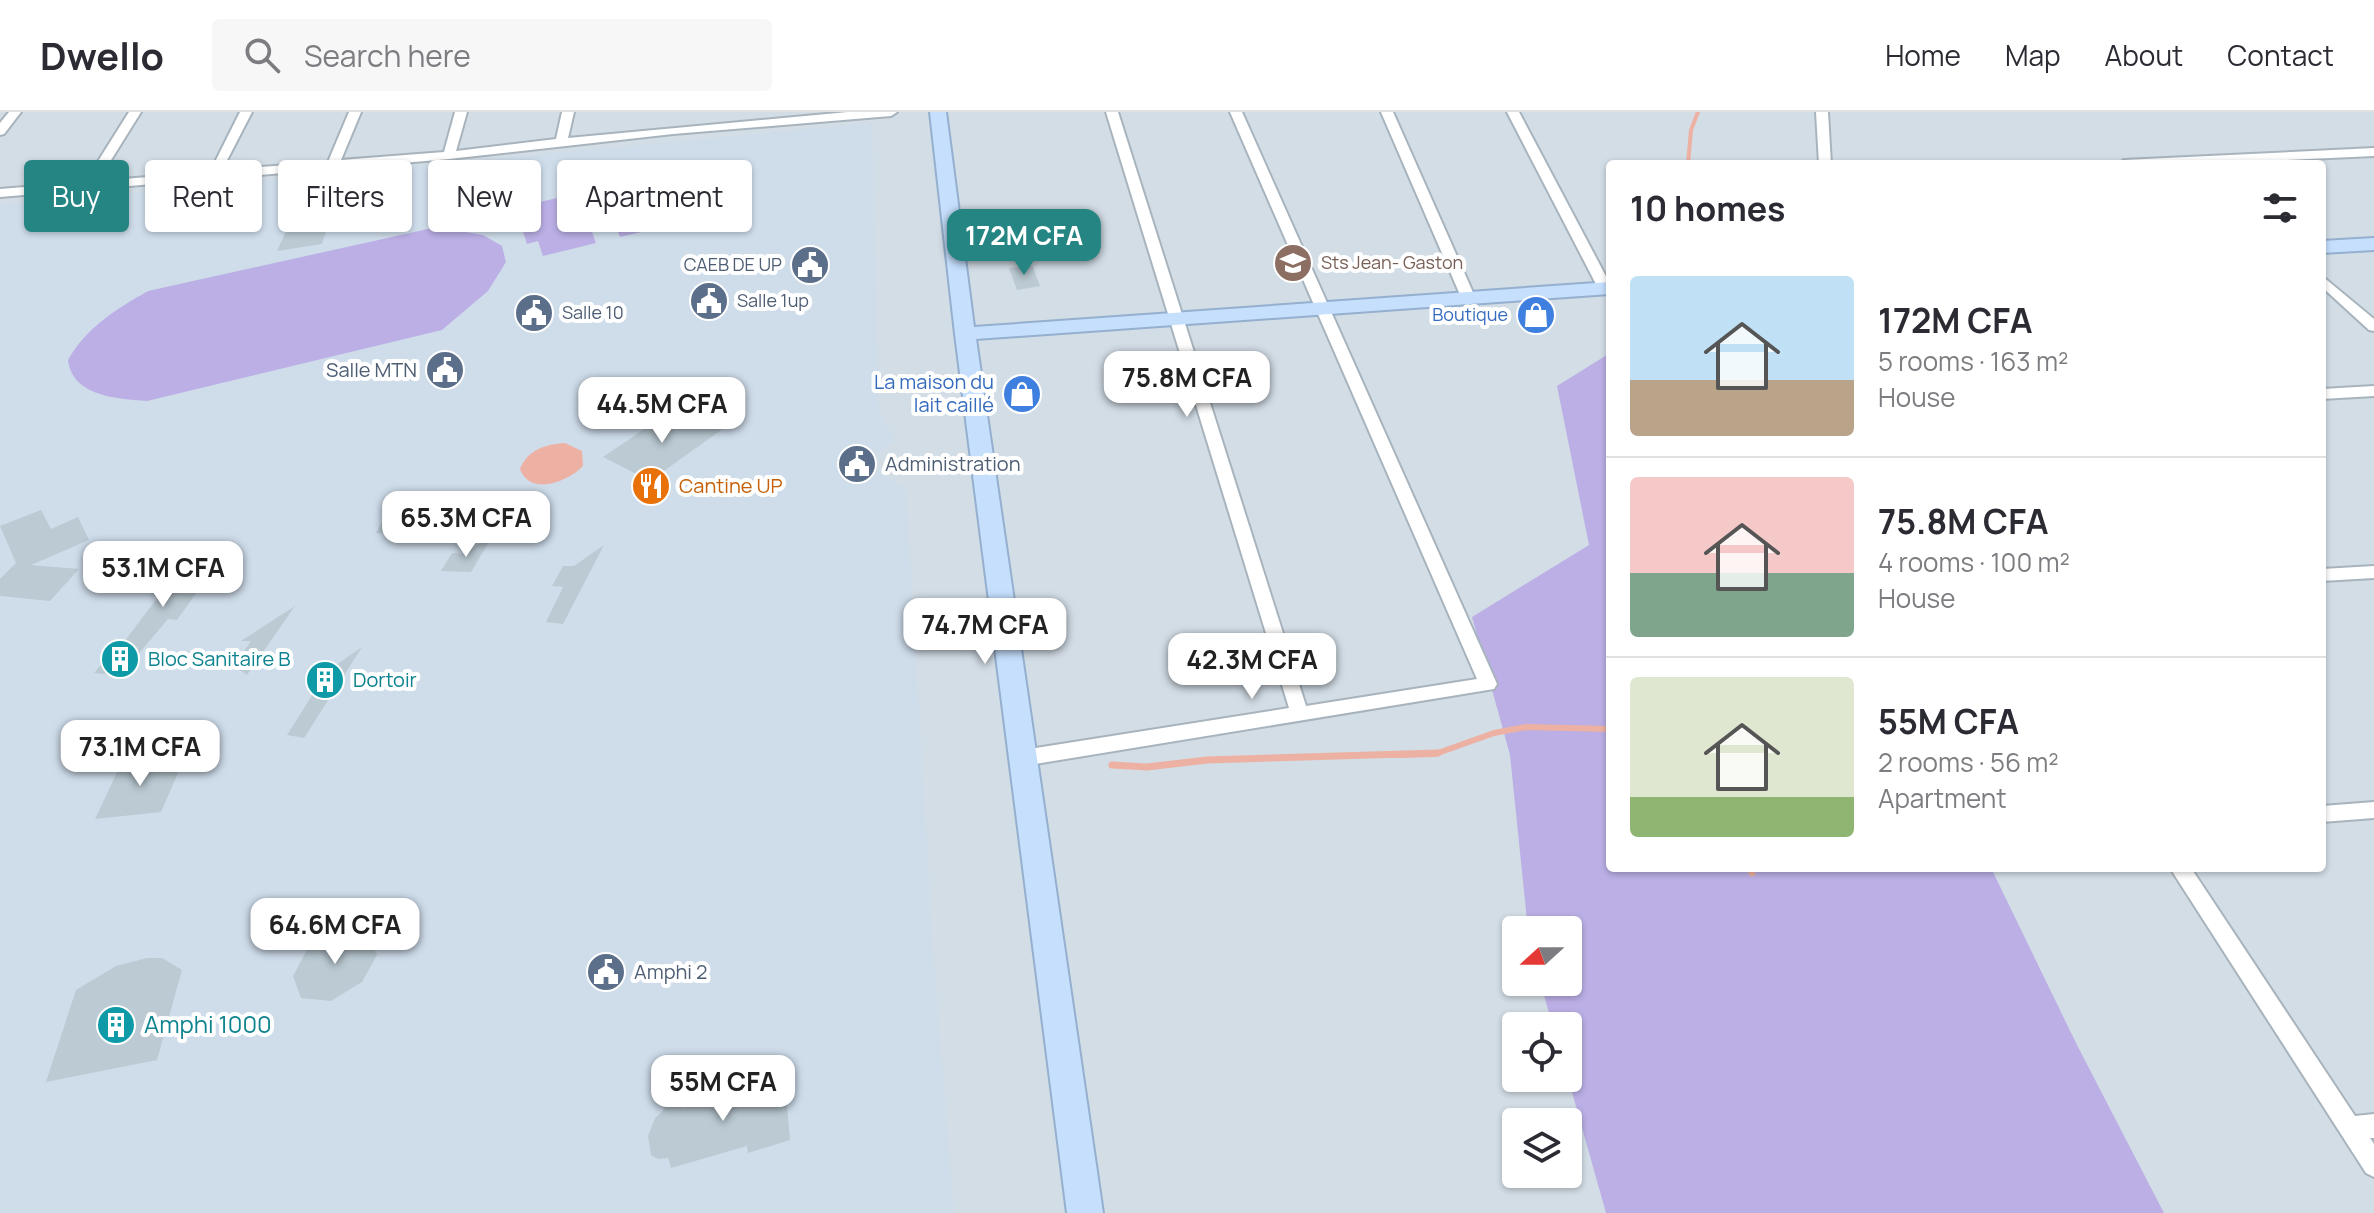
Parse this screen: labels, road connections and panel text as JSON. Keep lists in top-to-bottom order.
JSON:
{
  "places": {
    "school or university": ["Sts Jean- Gaston"],
    "public building": [
      "CAEB DE UP",
      "Salle 1up",
      "Salle 10",
      "Salle MTN",
      "Administration",
      "Amphi 2"
    ],
    "shop": ["Boutique", "La maison du lait caillé"],
    "restaurant": ["Cantine UP"],
    "building": ["Bloc Sanitaire B", "Dortoir", "Amphi 1000"]
  },
  "north": "left",
  "page": {
    "header": "Dwello",
    "search": "Search here",
    "nav": [
      "Home",
      "Map",
      "About",
      "Contact"
    ],
    "chip": [
      "Buy",
      "Rent",
      "Filters",
      "New",
      "Apartment"
    ],
    "heading": "10 homes",
    "price": [
      "172M CFA",
      "75.8M CFA",
      "44.5M CFA",
      "65.3M CFA",
      "53.1M CFA",
      "74.7M CFA",
      "42.3M CFA",
      "73.1M CFA",
      "64.6M CFA",
      "55M CFA"
    ],
    "list": [
      {
        "name": "172M CFA",
        "note": "5 rooms · 163 m² · House"
      },
      {
        "name": "75.8M CFA",
        "note": "4 rooms · 100 m² · House"
      },
      {
        "name": "55M CFA",
        "note": "2 rooms · 56 m² · Apartment"
      }
    ]
  }
}
